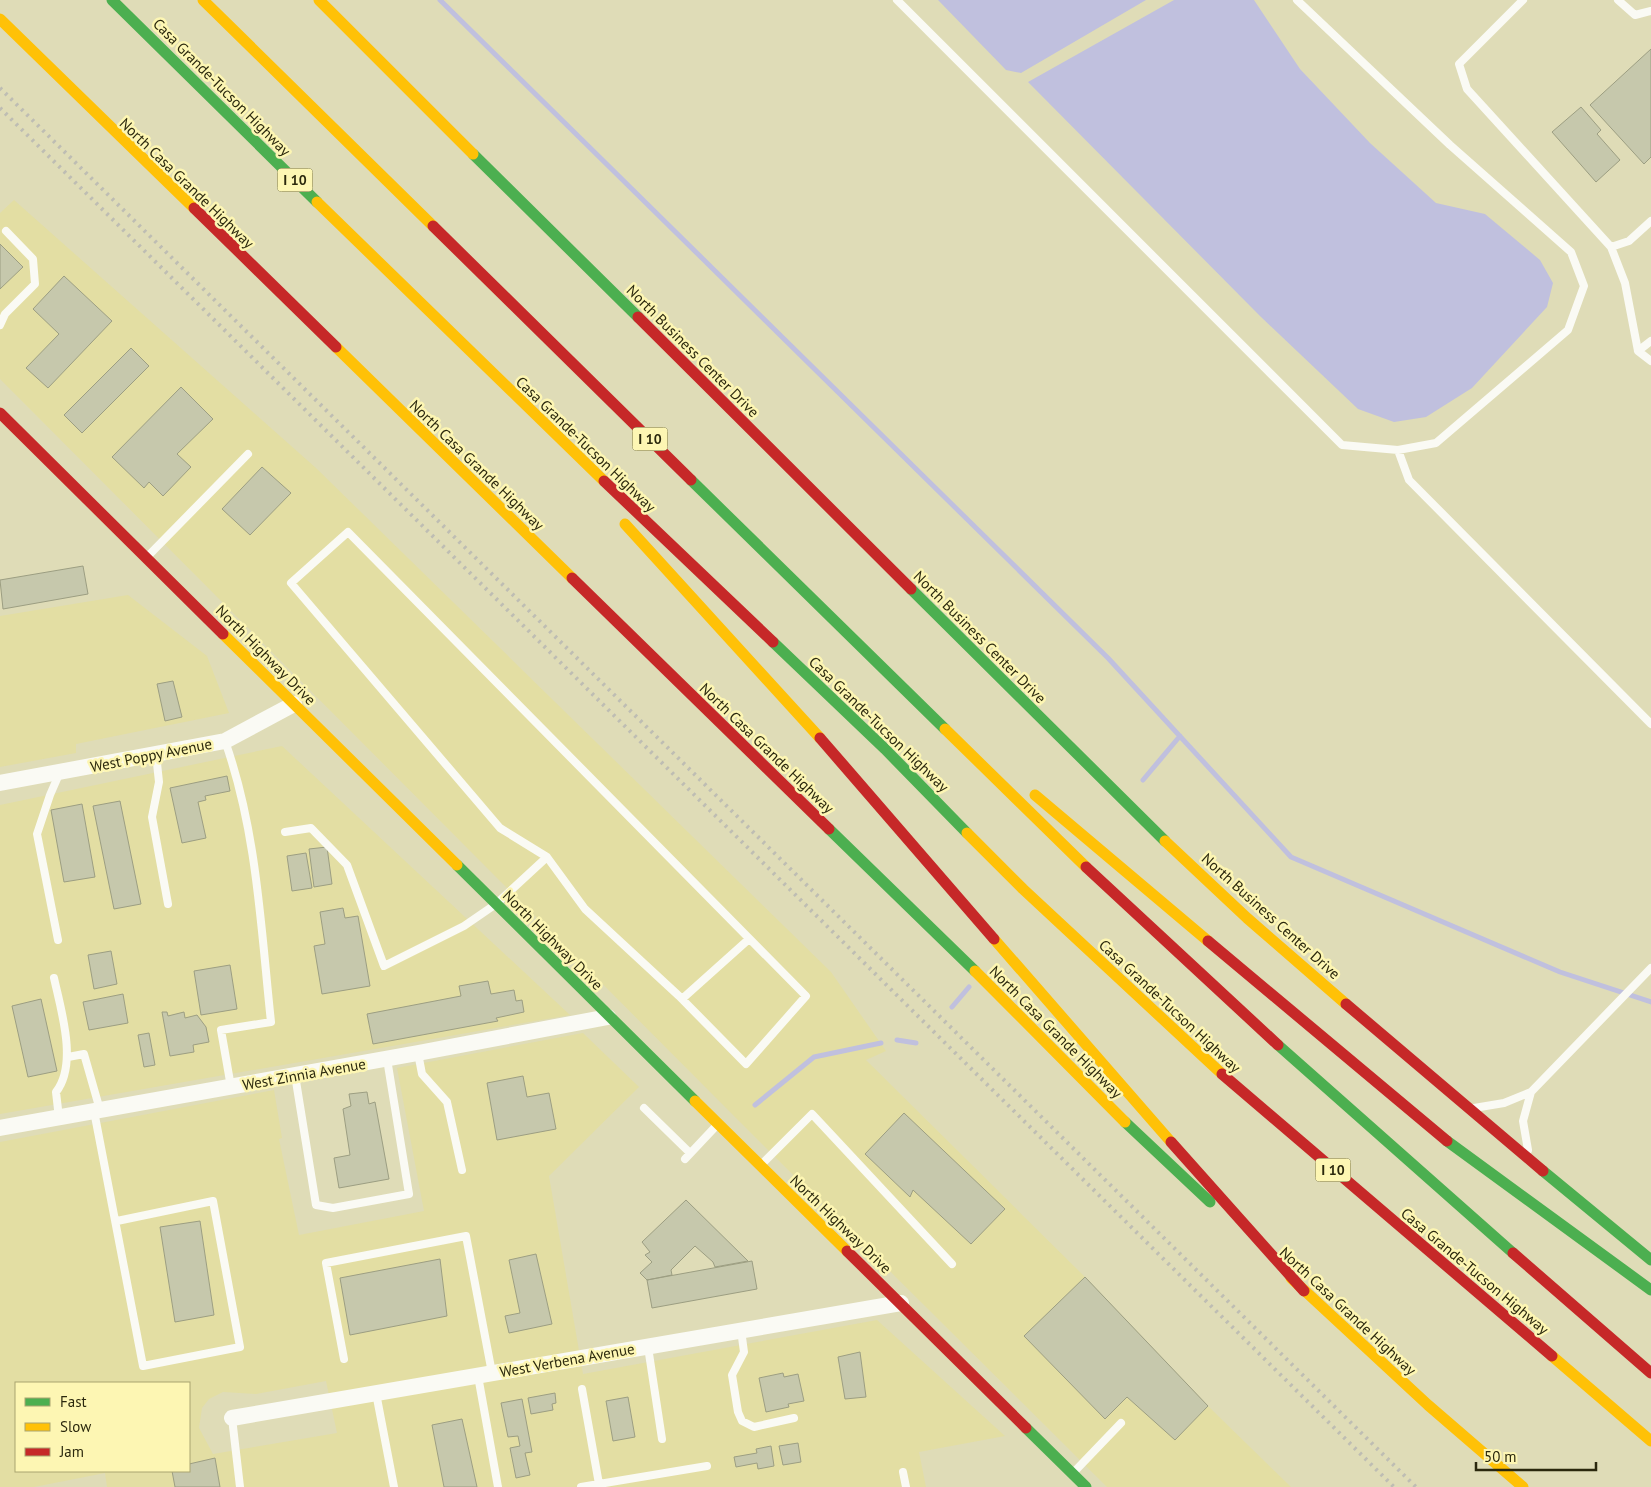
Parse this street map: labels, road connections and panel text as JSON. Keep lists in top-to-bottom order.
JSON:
{
  "streets": {
    "main road": [
      "Casa Grande-Tucson Highway",
      "I 10",
      "North Casa Grande Highway",
      "North Business Center Drive",
      "North Highway Drive"
    ],
    "street": ["West Poppy Avenue", "West Zinnia Avenue", "West Verbena Avenue"]
  },
  "crossings": [
    ["North Highway Drive", "West Poppy Avenue"],
    ["North Highway Drive", "West Zinnia Avenue"],
    ["North Highway Drive", "West Verbena Avenue"]
  ],
  "legend": ["Fast", "Slow", "Jam"],
  "scale_bar": "50 m"
}
